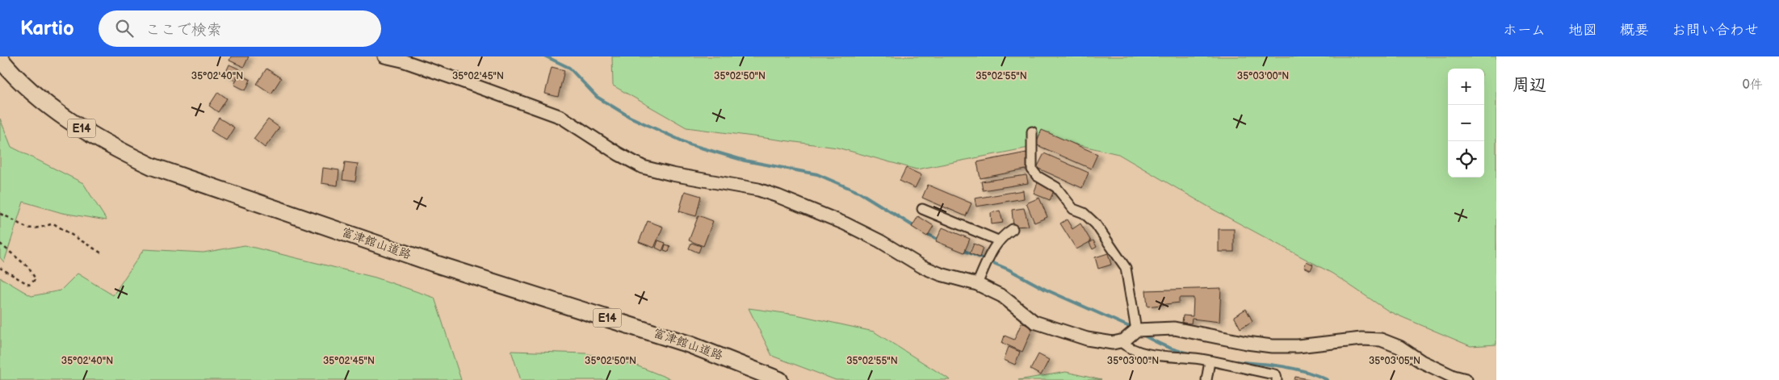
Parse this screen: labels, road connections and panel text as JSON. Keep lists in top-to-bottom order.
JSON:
{
  "streets": {
    "highway": ["E14", "富津館山道路"]
  },
  "page": {
    "header": "Kartio",
    "search": "ここで検索",
    "nav": [
      "ホーム",
      "地図",
      "概要",
      "お問い合わせ"
    ],
    "heading": ["周辺", "0件"],
    "map_buttons": ["+", "−"]
  },
  "coordinates": [
    "35°02'40\"N",
    "35°02'45\"N",
    "35°02'50\"N",
    "35°02'55\"N",
    "35°03'00\"N",
    "35°03'05\"N"
  ]
}
